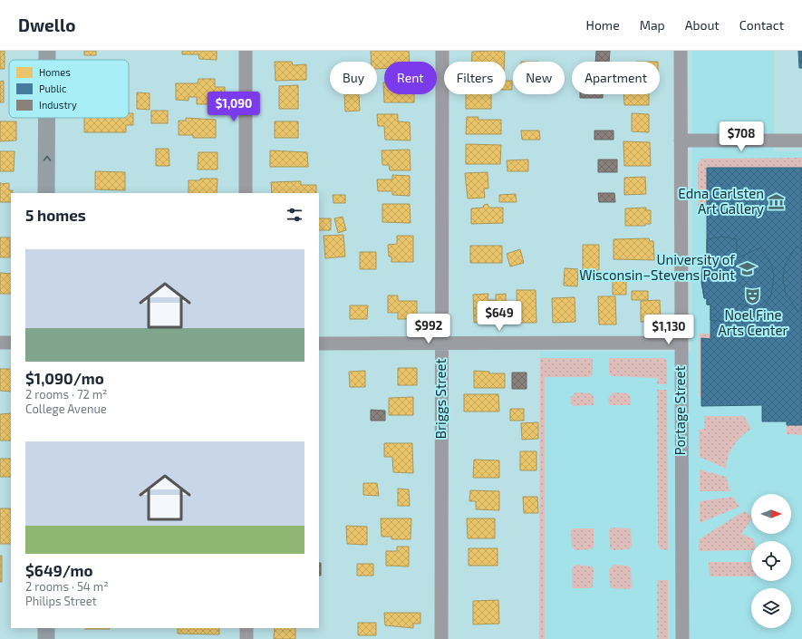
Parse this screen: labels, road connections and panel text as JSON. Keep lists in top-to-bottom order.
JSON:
{
  "streets": {
    "street": ["Briggs Street", "Portage Street"]
  },
  "places": {
    "museum": ["Edna Carlsten Art Gallery"],
    "school or university": ["University of Wisconsin–Stevens Point"],
    "theatre": ["Noel Fine Arts Center"]
  },
  "legend": ["Homes", "Public", "Industry"],
  "north": "right",
  "page": {
    "header": "Dwello",
    "nav": [
      "Home",
      "Map",
      "About",
      "Contact"
    ],
    "chip": [
      "Buy",
      "Rent",
      "Filters",
      "New",
      "Apartment"
    ],
    "price": [
      "$1,090",
      "$708",
      "$649",
      "$992",
      "$1,130"
    ],
    "heading": "5 homes",
    "list": [
      {
        "name": "$1,090/mo",
        "note": "2 rooms · 72 m² · College Avenue"
      },
      {
        "name": "$649/mo",
        "note": "2 rooms · 54 m² · Philips Street"
      }
    ]
  }
}
